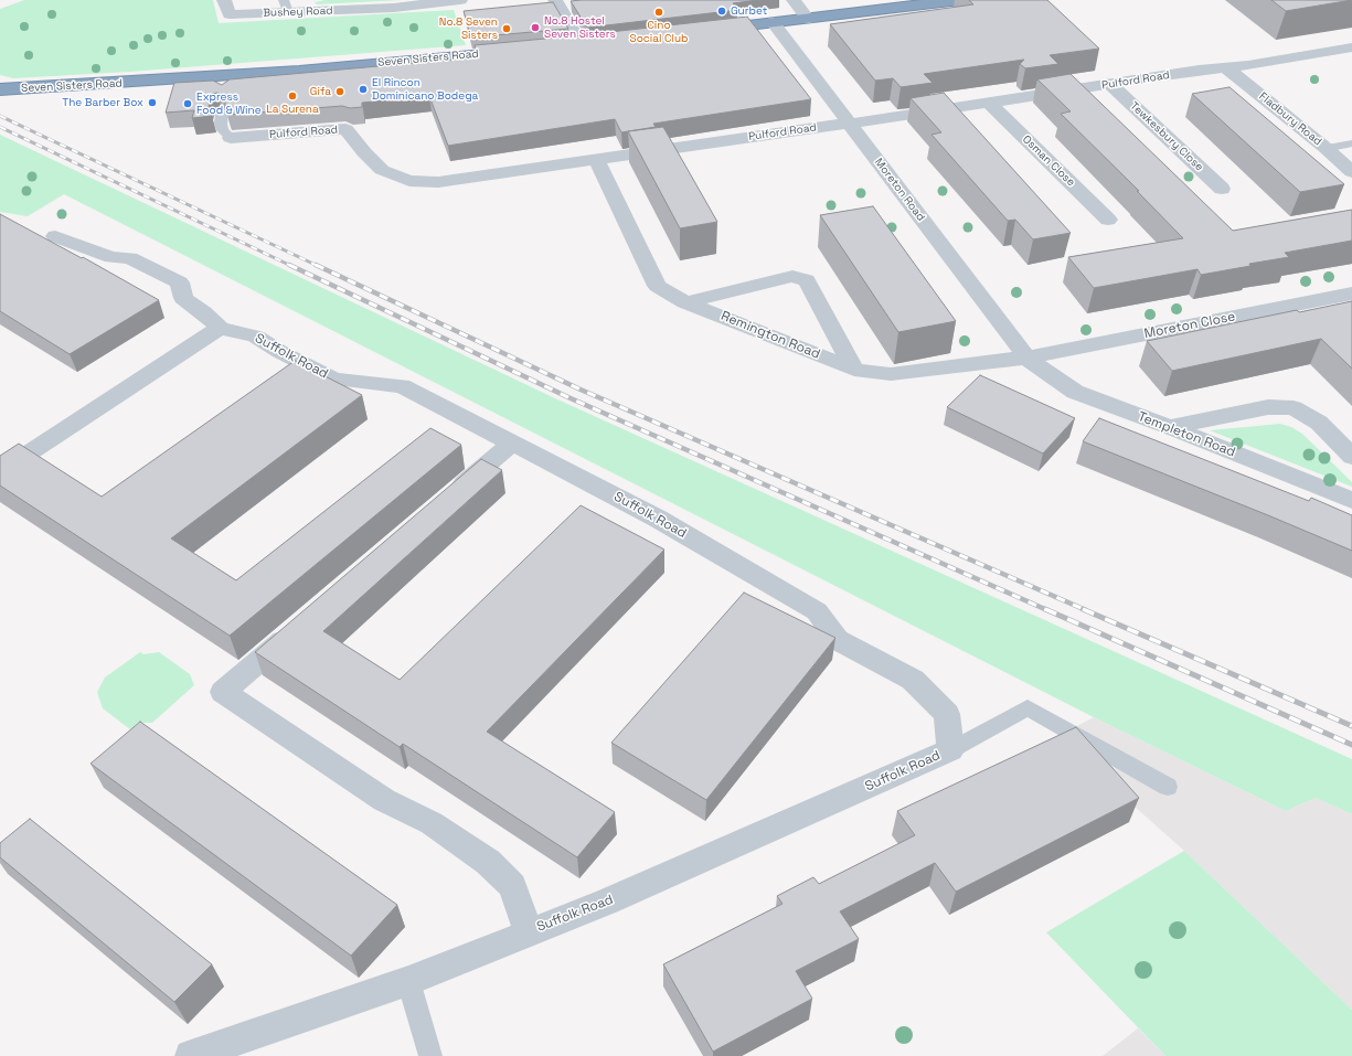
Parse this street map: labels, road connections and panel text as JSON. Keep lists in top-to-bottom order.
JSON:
{
  "streets": {
    "highway": ["Seven Sisters Road"],
    "street": [
      "Bushey Road",
      "Pulford Road",
      "Fladbury Road",
      "Tewkesbury Close",
      "Osman Close",
      "Moreton Road",
      "Moreton Close",
      "Remington Road",
      "Suffolk Road",
      "Templeton Road"
    ]
  },
  "crossings": [
    ["Pulford Road", "Fladbury Road"],
    ["Pulford Road", "Tewkesbury Close"],
    ["Pulford Road", "Osman Close"],
    ["Pulford Road", "Moreton Road"],
    ["Pulford Road", "Remington Road"],
    ["Moreton Road", "Moreton Close"],
    ["Moreton Road", "Remington Road"],
    ["Moreton Road", "Templeton Road"],
    ["Moreton Close", "Remington Road"],
    ["Moreton Close", "Templeton Road"],
    ["Remington Road", "Templeton Road"]
  ],
  "places": [
    "Gurbet",
    "Cino Social Club",
    "No.8 Hostel Seven Sisters",
    "No.8 Seven Sisters",
    "El Rincon Dominicano Bodega",
    "Gifa",
    "La Surena",
    "The Barber Box",
    "Express Food & Wine"
  ]
}
